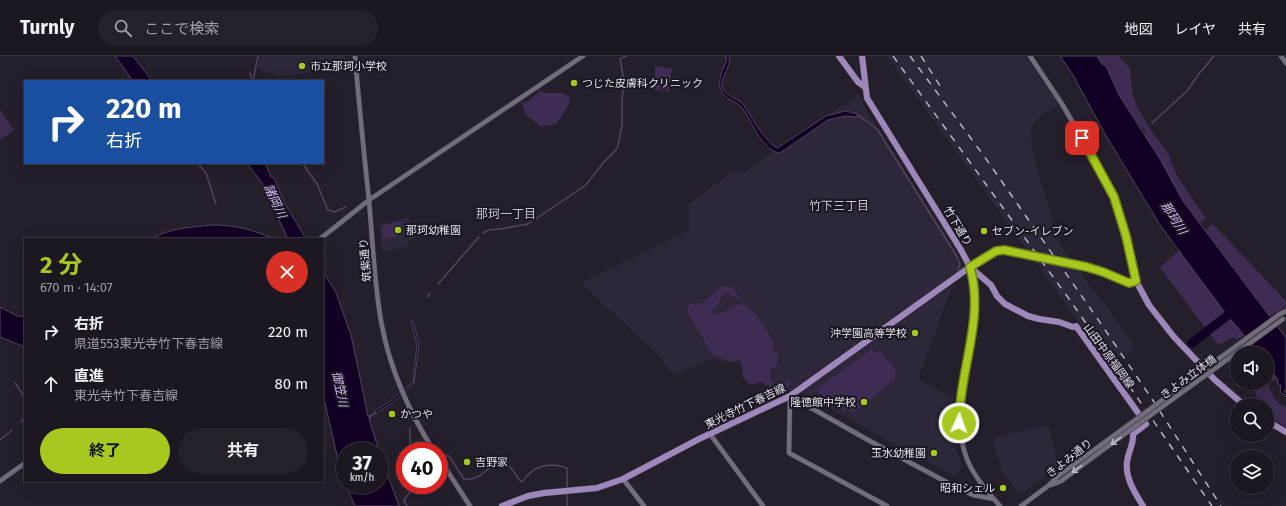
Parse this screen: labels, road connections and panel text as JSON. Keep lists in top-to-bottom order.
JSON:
{
  "streets": {
    "main road": ["竹下通り", "山田中原福岡線", "東光寺竹下春吉線"],
    "street": ["筑紫通り", "きよみ立体橋", "きよみ通り"]
  },
  "crossings": [
    ["竹下通り", "山田中原福岡線"],
    ["竹下通り", "東光寺竹下春吉線"],
    ["山田中原福岡線", "東光寺竹下春吉線"],
    ["きよみ立体橋", "きよみ通り"]
  ],
  "districts": ["竹下三丁目", "那珂一丁目"],
  "water": ["諸岡川", "那珂川", "御笠川"],
  "places": [
    "市立那珂小学校",
    "つじた皮膚科クリニック",
    "那珂幼稚園",
    "セブン-イレブン",
    "沖学園高等学校",
    "隆徳館中学校",
    "かつや",
    "玉水幼稚園",
    "吉野家",
    "昭和シェル"
  ],
  "page": {
    "header": "Turnly",
    "search": "ここで検索",
    "nav": ["地図", "レイヤ", "共有"],
    "turn": ["220 m", "右折"],
    "heading": ["2 分", "670 m · 14:07"],
    "list": [
      {
        "name": "右折",
        "note": "県道553東光寺竹下春吉線",
        "value": "220 m"
      },
      {
        "name": "直進",
        "note": "東光寺竹下春吉線",
        "value": "80 m"
      }
    ],
    "buttons": ["終了", "共有"],
    "speed": "37 km/h",
    "limit": "40"
  }
}
